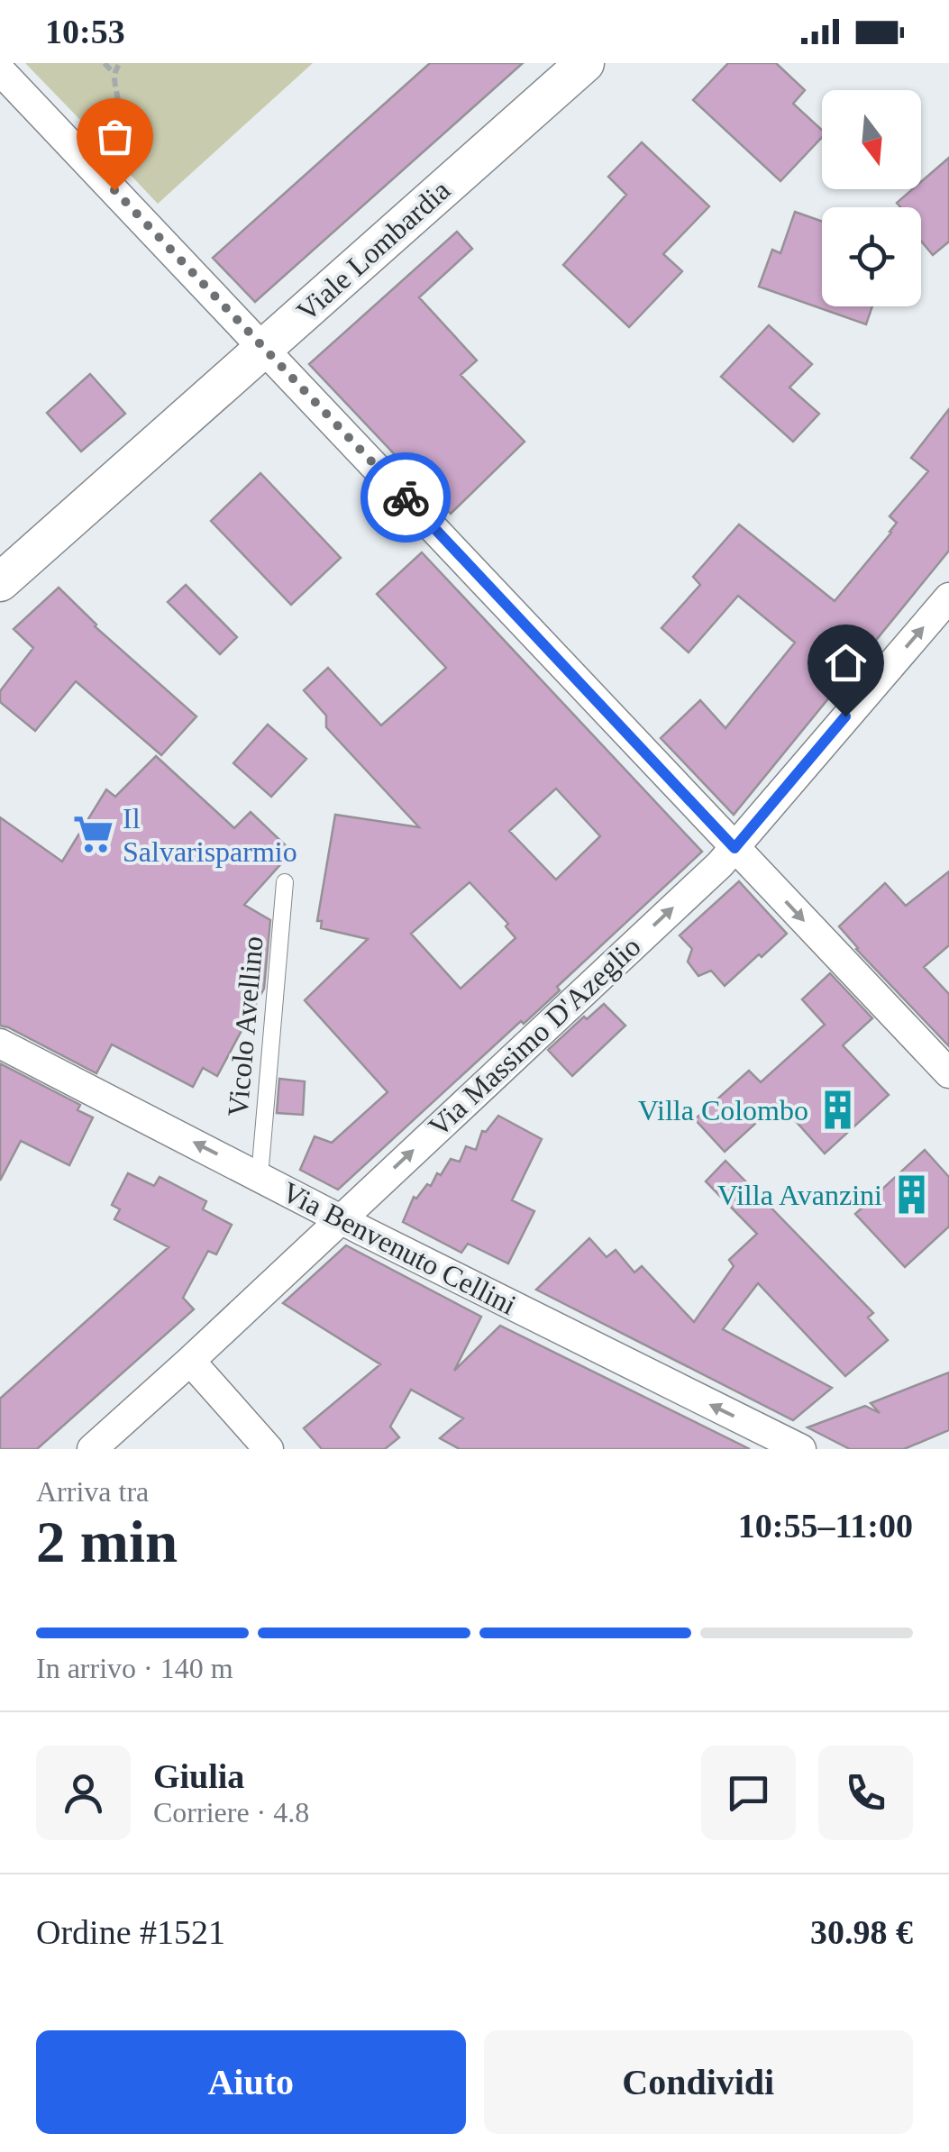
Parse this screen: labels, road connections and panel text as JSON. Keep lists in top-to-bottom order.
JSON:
{
  "streets": {
    "street": ["Viale Lombardia", "Via Massimo D'Azeglio", "Via Benvenuto Cellini"],
    "lane": ["Vicolo Avellino"]
  },
  "crossings": [
    ["Vicolo Avellino", "Via Benvenuto Cellini"],
    ["Via Massimo D'Azeglio", "Via Benvenuto Cellini"]
  ],
  "one_way": ["Via Massimo D'Azeglio", "Via Benvenuto Cellini"],
  "places": {
    "supermarket": ["Il Salvarisparmio"],
    "building": ["Villa Colombo", "Villa Avanzini"]
  },
  "north": "bottom",
  "page": {
    "status": "10:53",
    "heading": ["2 min", "Arriva tra", "10:55–11:00"],
    "panel": [
      "Giulia",
      "Corriere · 4.8",
      "Ordine #1521",
      "30.98 €"
    ],
    "bar": "In arrivo · 140 m",
    "buttons": ["Aiuto", "Condividi"]
  }
}
